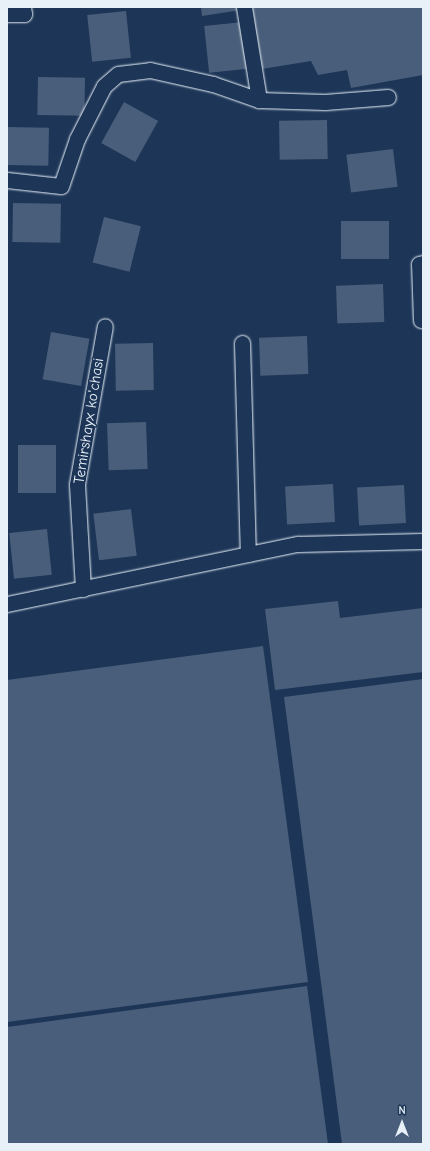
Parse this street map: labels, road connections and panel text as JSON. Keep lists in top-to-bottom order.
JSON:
{
  "streets": {
    "street": ["Temirshayx ko'chasi"]
  },
  "north": "top"
}
